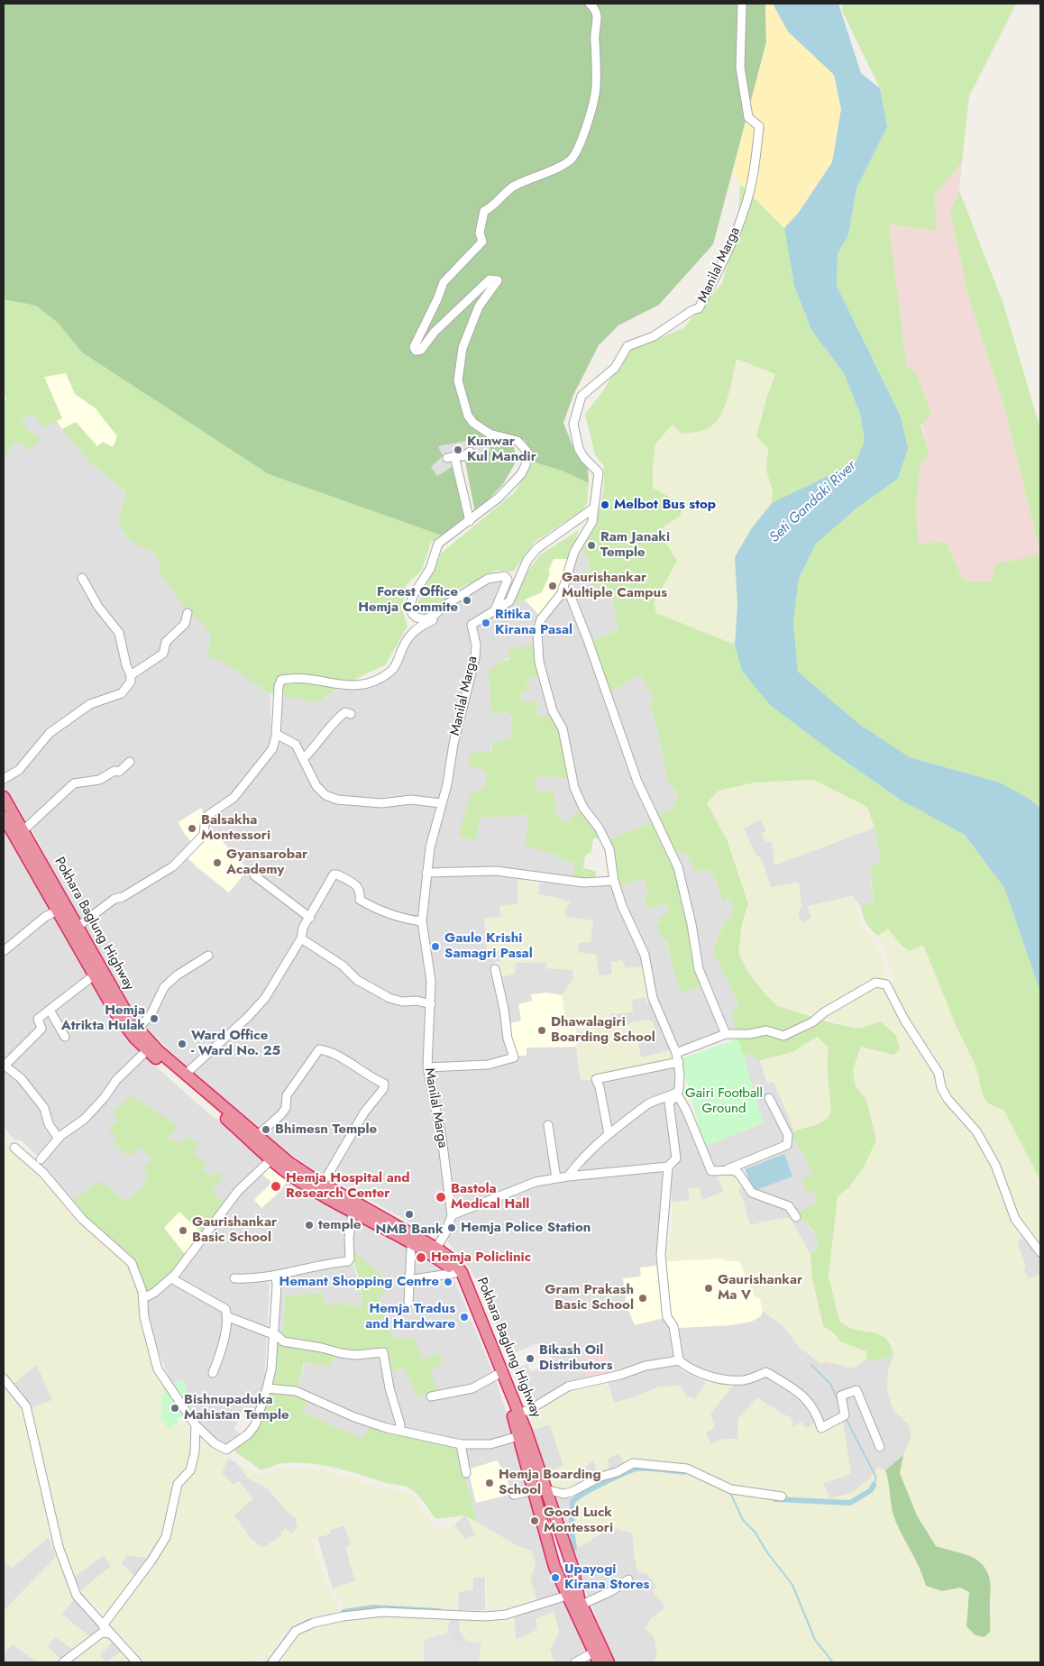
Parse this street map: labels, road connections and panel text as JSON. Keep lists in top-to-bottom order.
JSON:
{
  "streets": {
    "highway": ["Pokhara Baglung Highway"],
    "street": ["Manilal Marga"]
  },
  "crossings": [
    ["Manilal Marga", "Pokhara Baglung Highway"]
  ],
  "water": ["Seti Gandaki River"],
  "parks": ["Gairi Football Ground"],
  "places": [
    "Kunwar Kul Mandir",
    "Melbot Bus stop",
    "Ram Janaki Temple",
    "Gaurishankar Multiple Campus",
    "Forest Office Hemja Commite",
    "Ritika Kirana Pasal",
    "Balsakha Montessori",
    "Gyansarobar Academy",
    "Gaule Krishi Samagri Pasal",
    "Hemja Atrikta Hulak",
    "Dhawalagiri Boarding School",
    "Ward Office - Ward No. 25",
    "Bhimesn Temple",
    "Hemja Hospital and Research Center",
    "Bastola Medical Hall",
    "NMB Bank",
    "temple",
    "Hemja Police Station",
    "Gaurishankar Basic School",
    "Hemja Policlinic",
    "Hemant Shopping Centre",
    "Gaurishankar Ma V",
    "Gram Prakash Basic School",
    "Hemja Tradus and Hardware",
    "Bikash Oil Distributors",
    "Bishnupaduka Mahistan Temple",
    "Hemja Boarding School",
    "Good Luck Montessori",
    "Upayogi Kirana Stores"
  ]
}
